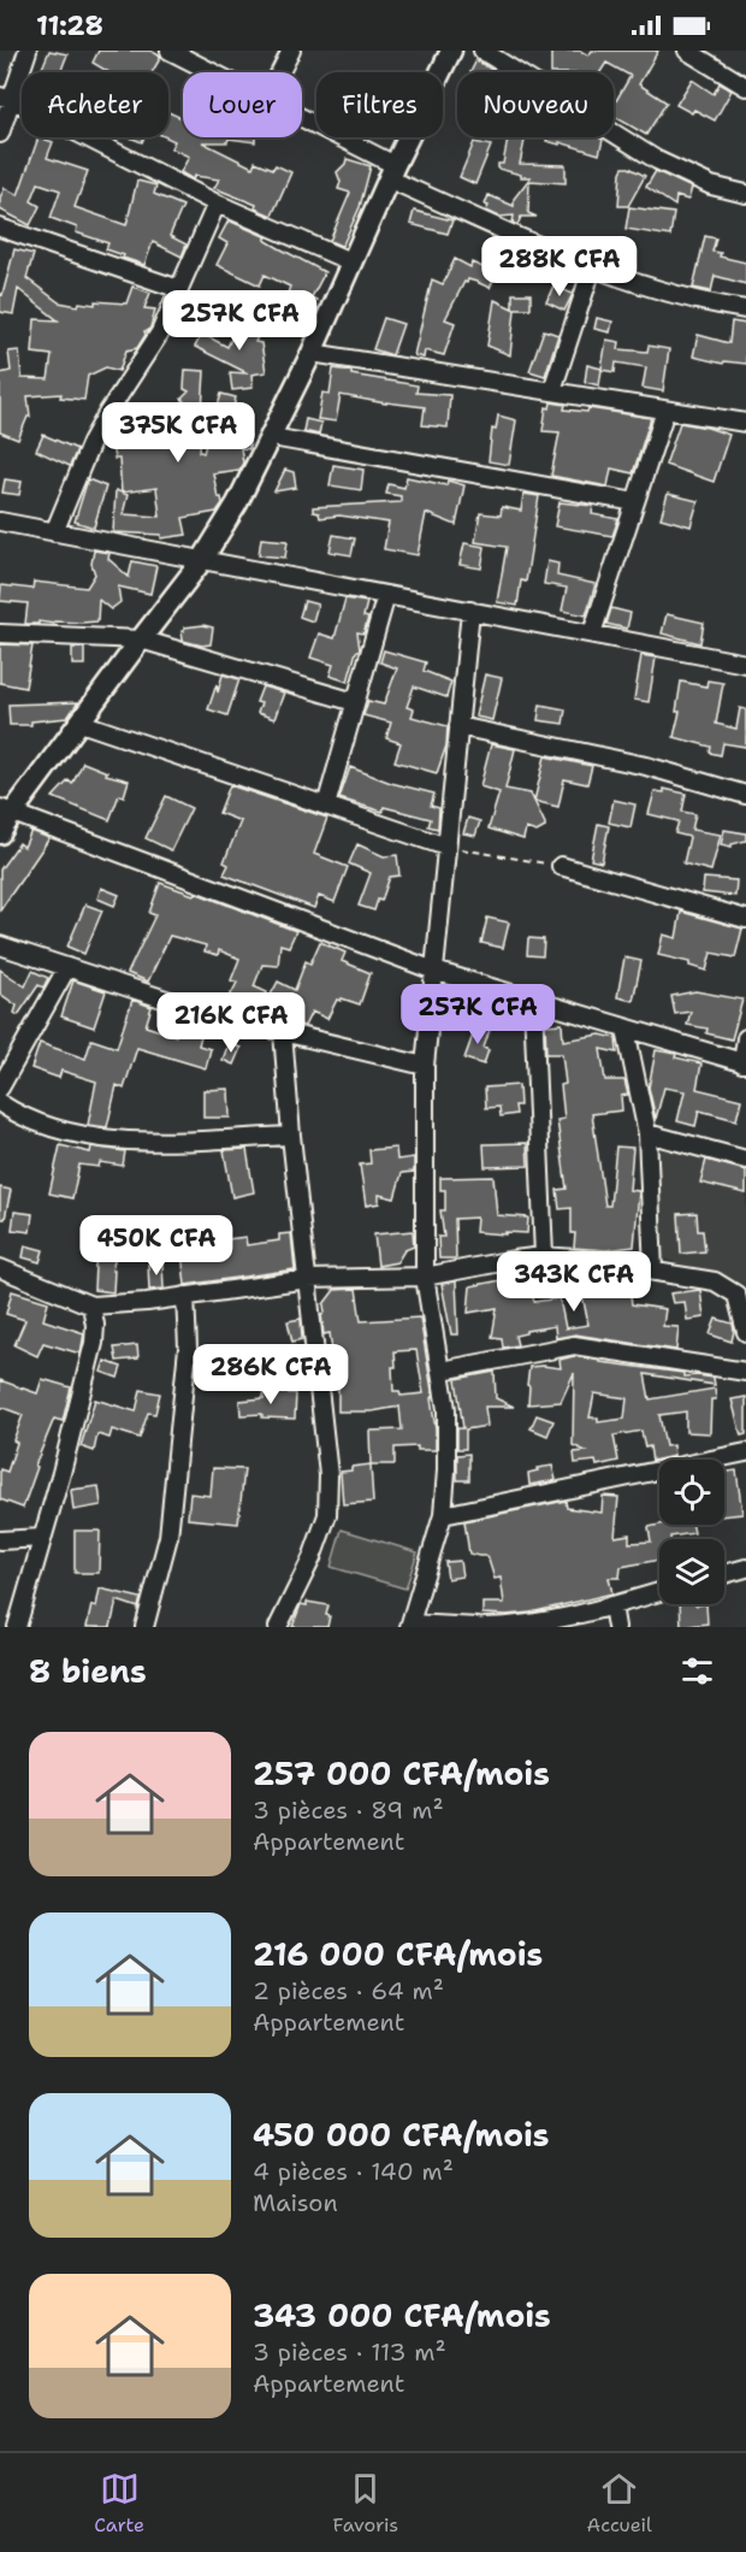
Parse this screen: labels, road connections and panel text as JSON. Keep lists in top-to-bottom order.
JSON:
{
  "page": {
    "status": "11:28",
    "chip": [
      "Acheter",
      "Louer",
      "Filtres",
      "Nouveau"
    ],
    "price": [
      "288K CFA",
      "257K CFA",
      "375K CFA",
      "257K CFA",
      "216K CFA",
      "450K CFA",
      "343K CFA",
      "286K CFA"
    ],
    "heading": "8 biens",
    "list": [
      {
        "name": "257 000 CFA/mois",
        "note": "3 pièces · 89 m² · Appartement"
      },
      {
        "name": "216 000 CFA/mois",
        "note": "2 pièces · 64 m² · Appartement"
      },
      {
        "name": "450 000 CFA/mois",
        "note": "4 pièces · 140 m² · Maison"
      },
      {
        "name": "343 000 CFA/mois",
        "note": "3 pièces · 113 m² · Appartement"
      }
    ],
    "tabs": ["Carte", "Favoris", "Accueil"]
  }
}
